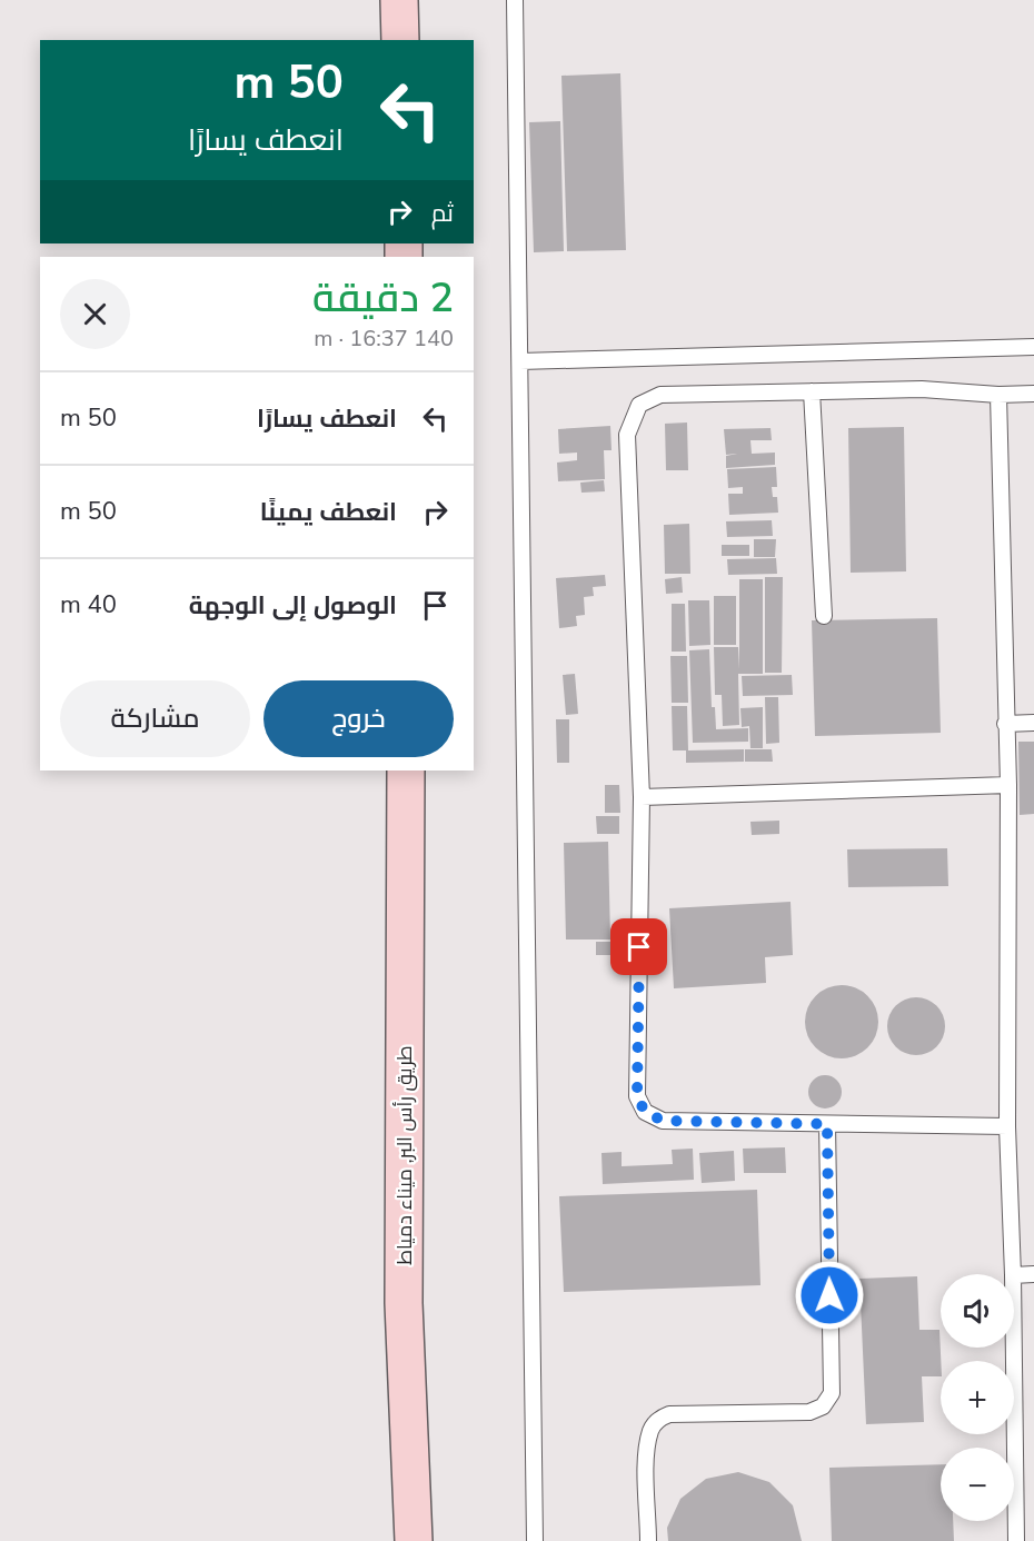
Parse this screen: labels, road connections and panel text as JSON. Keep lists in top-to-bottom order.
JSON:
{
  "streets": {
    "street": ["طريق رأس البر, ميناء دمياط"]
  },
  "page": {
    "turn": ["50 m", "انعطف يسارًا"],
    "then": "ثم",
    "heading": ["2 دقيقة", "140 m · 16:37"],
    "list": [
      {
        "name": "انعطف يسارًا",
        "value": "50 m"
      },
      {
        "name": "انعطف يمينًا",
        "value": "50 m"
      },
      {
        "name": "الوصول إلى الوجهة",
        "value": "40 m"
      }
    ],
    "buttons": ["خروج", "مشاركة"],
    "map_buttons": ["+", "−"]
  }
}
